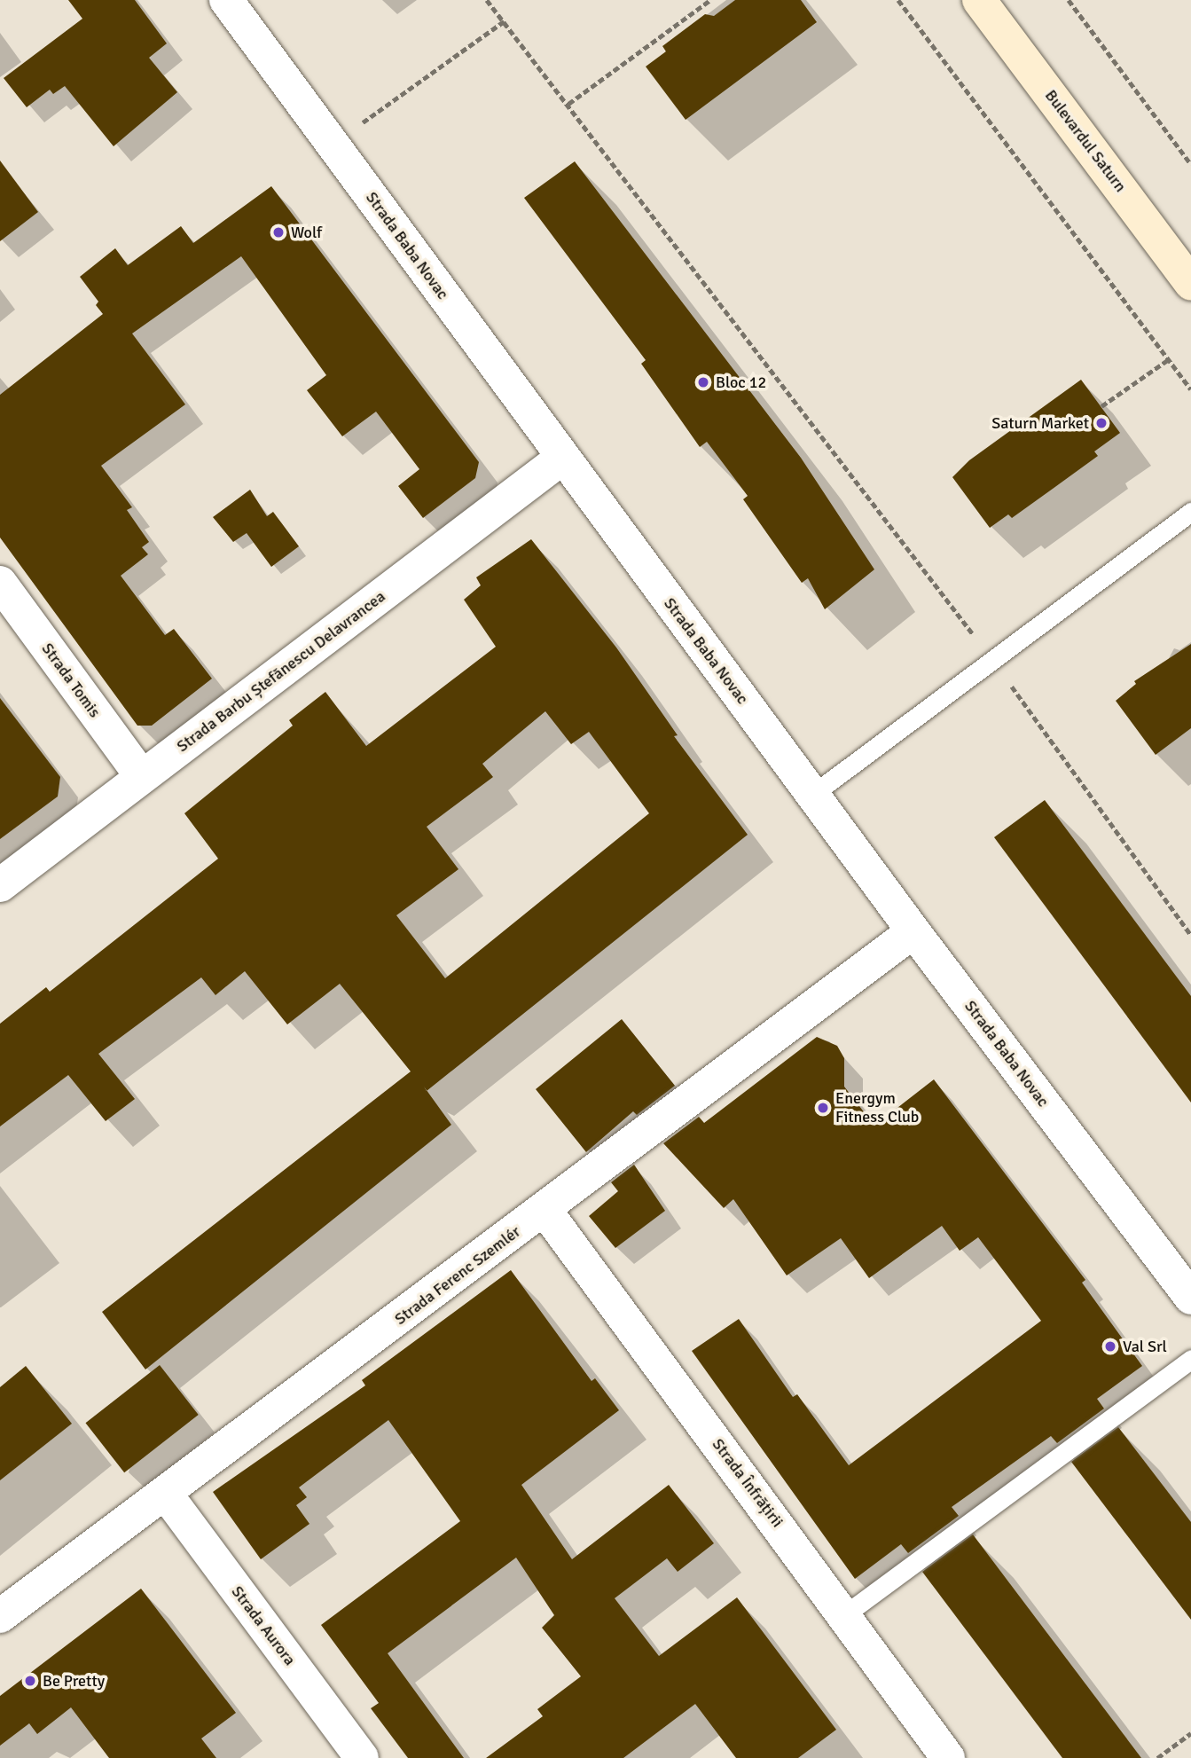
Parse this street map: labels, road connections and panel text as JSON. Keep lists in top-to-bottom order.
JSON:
{
  "streets": {
    "main road": ["Bulevardul Saturn"],
    "street": [
      "Strada Baba Novac",
      "Strada Barbu Ștefănescu Delavrancea",
      "Strada Tomis",
      "Strada Ferenc Szemlér",
      "Strada Înfrățirii",
      "Strada Aurora"
    ]
  },
  "crossings": [
    ["Strada Baba Novac", "Strada Barbu Ștefănescu Delavrancea"],
    ["Strada Baba Novac", "Strada Ferenc Szemlér"],
    ["Strada Barbu Ștefănescu Delavrancea", "Strada Tomis"],
    ["Strada Ferenc Szemlér", "Strada Înfrățirii"],
    ["Strada Ferenc Szemlér", "Strada Aurora"]
  ],
  "places": [
    "Wolf",
    "Bloc 12",
    "Saturn Market",
    "Energym Fitness Club",
    "Val Srl",
    "Be Pretty"
  ]
}
